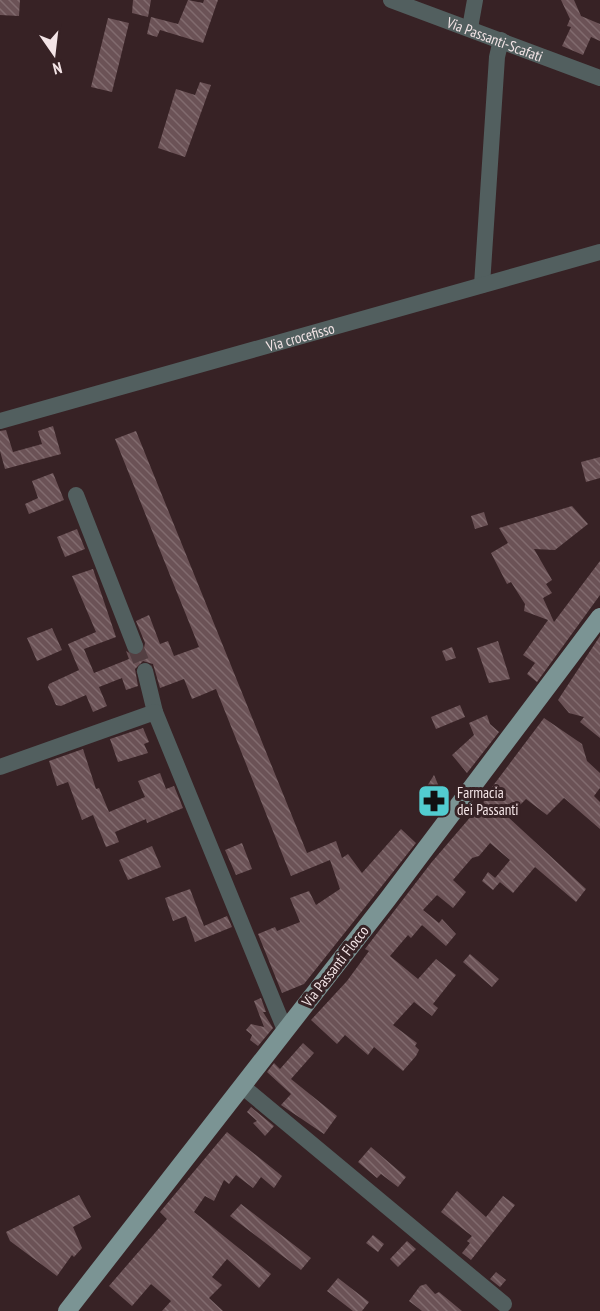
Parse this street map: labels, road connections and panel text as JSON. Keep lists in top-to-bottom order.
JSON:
{
  "streets": {
    "main road": ["Via Passanti Flocco"],
    "street": ["Via Passanti-Scafati", "Via crocefisso"]
  },
  "places": {
    "pharmacy": ["Farmacia dei Passanti"]
  },
  "north": "bottom"
}
